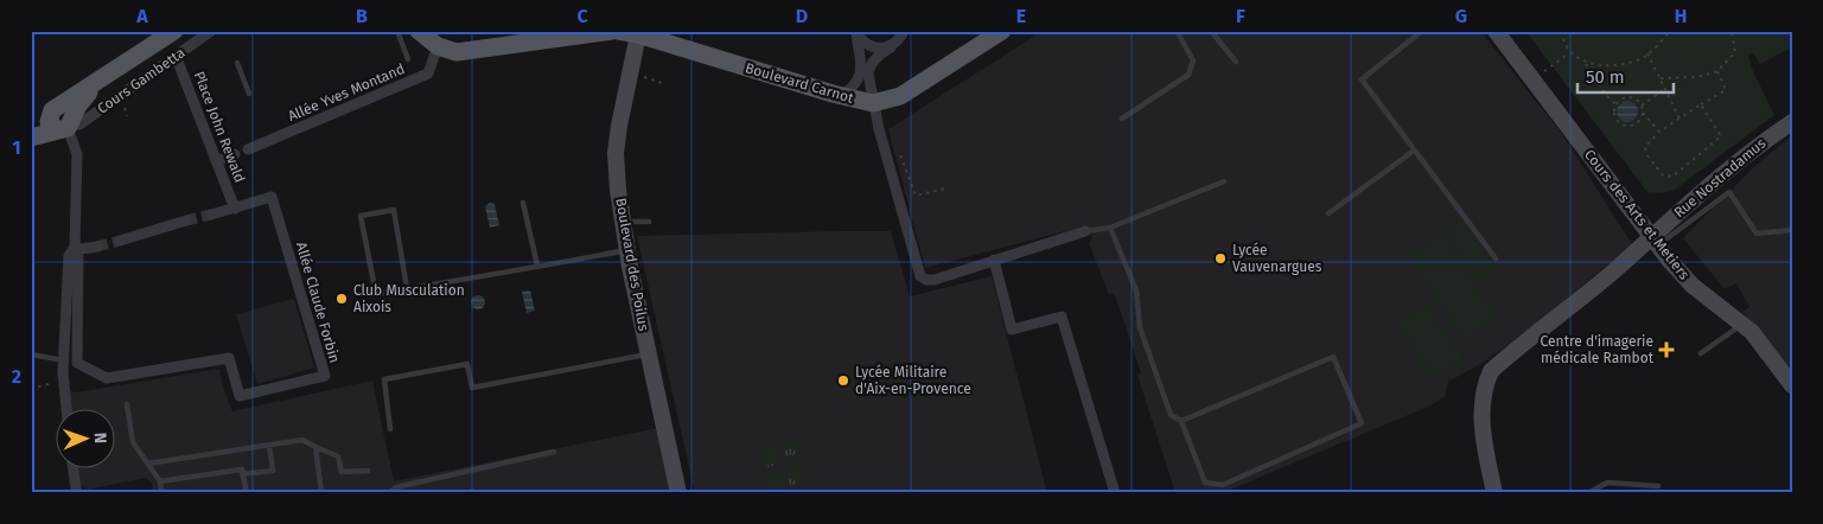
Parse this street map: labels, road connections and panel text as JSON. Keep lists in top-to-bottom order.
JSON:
{
  "streets": {
    "main road": [
      "Cours Gambetta",
      "Boulevard Carnot",
      "Rue Nostradamus",
      "Cours des Arts et Metiers",
      "Boulevard des Poilus"
    ],
    "street": ["Allée Yves Montand", "Place John Rewald", "Allée Claude Forbin"]
  },
  "crossings": [
    ["Cours Gambetta", "Place John Rewald"],
    ["Cours Gambetta", "Allée Claude Forbin"],
    ["Boulevard Carnot", "Boulevard des Poilus"],
    ["Place John Rewald", "Allée Claude Forbin"],
    ["Rue Nostradamus", "Cours des Arts et Metiers"]
  ],
  "places": {
    "other": ["Lycée Vauvenargues", "Club Musculation Aixois", "Lycée Militaire d'Aix-en-Provence"],
    "health": ["Centre d'imagerie médicale Rambot"]
  },
  "scale_bar": "50 m",
  "north": "right",
  "grid": {
    "columns": [
      "A",
      "B",
      "C",
      "D",
      "E",
      "F",
      "G",
      "H"
    ],
    "rows": ["1", "2"]
  }
}
